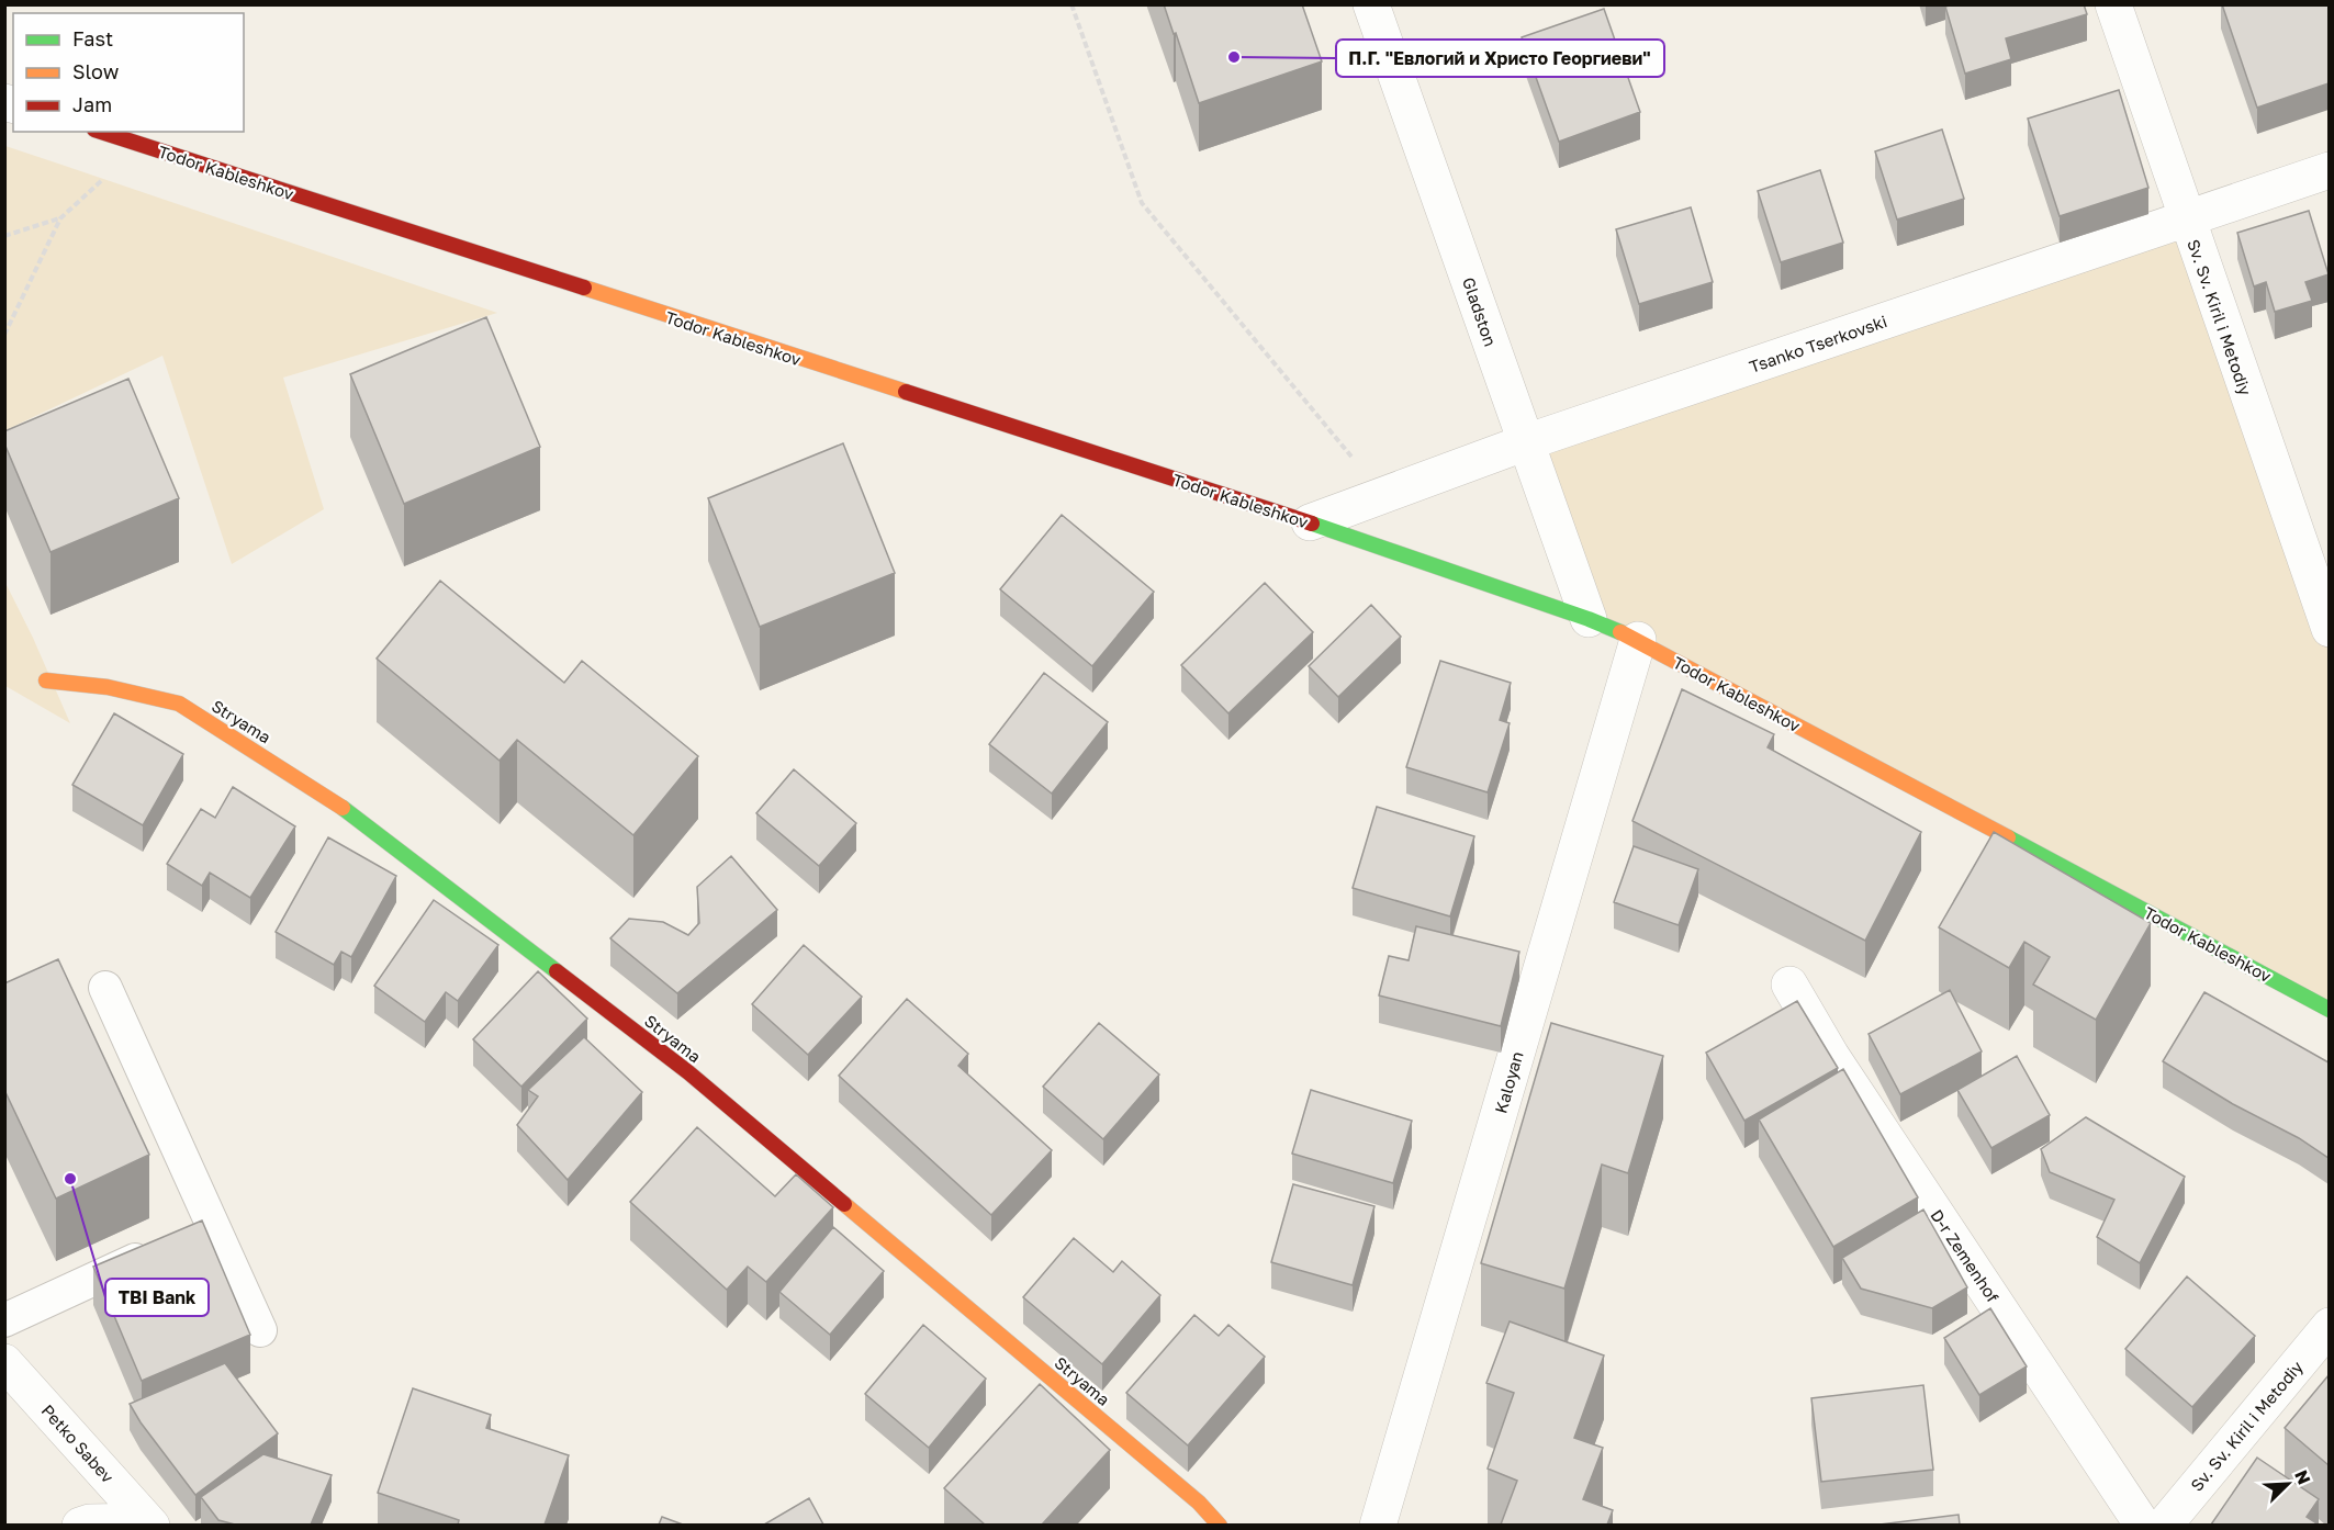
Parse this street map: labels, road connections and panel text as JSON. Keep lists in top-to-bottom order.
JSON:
{
  "streets": {
    "street": [
      "Todor Kableshkov",
      "Gladston",
      "Sv. Sv. Kiril i Metodiy",
      "Tsanko Tserkovski",
      "Stryama",
      "Kaloyan",
      "D-r Zemenhof",
      "Petko Sabev"
    ]
  },
  "crossings": [
    ["Todor Kableshkov", "Gladston"],
    ["Todor Kableshkov", "Tsanko Tserkovski"],
    ["Todor Kableshkov", "Kaloyan"],
    ["Gladston", "Tsanko Tserkovski"],
    ["Sv. Sv. Kiril i Metodiy", "Tsanko Tserkovski"]
  ],
  "places": ["П.Г. \"Евлогий и Христо Георгиеви\"", "TBI Bank"],
  "legend": ["Fast", "Slow", "Jam"],
  "north": "top right"
}
